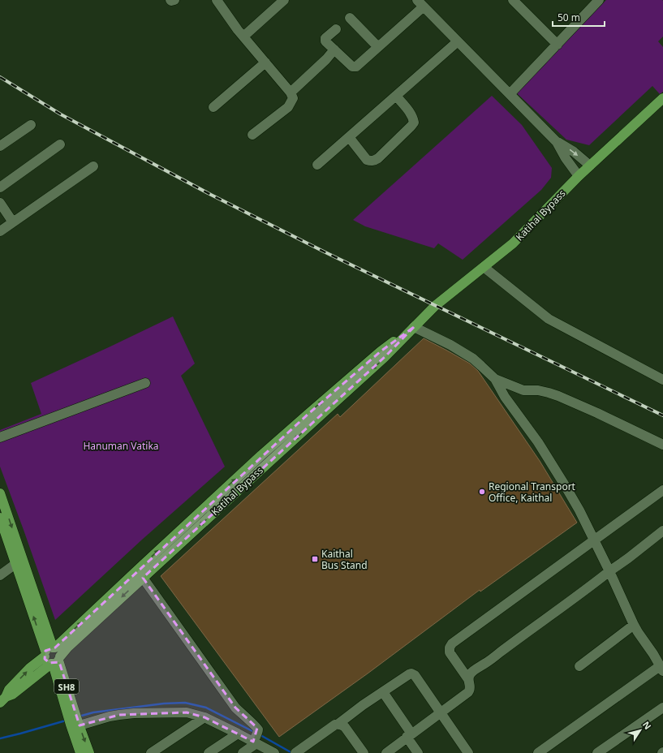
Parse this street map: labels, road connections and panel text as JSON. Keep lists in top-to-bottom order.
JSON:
{
  "streets": {
    "main road": ["Katihal Bypass", "SH8"]
  },
  "crossings": [
    ["Katihal Bypass", "SH8"]
  ],
  "parks": ["Hanuman Vatika"],
  "places": {
    "other": ["Regional Transport Office, Kaithal"],
    "transit": ["Kaithal Bus Stand"]
  },
  "scale_bar": "50 m",
  "north": "top right"
}
